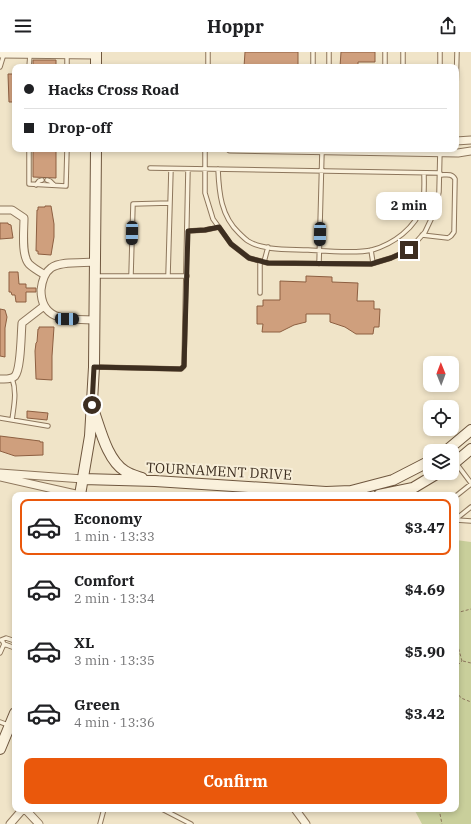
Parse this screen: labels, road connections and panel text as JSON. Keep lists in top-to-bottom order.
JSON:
{
  "streets": {
    "main road": ["TOURNAMENT DRIVE"]
  },
  "north": "top",
  "page": {
    "header": "Hoppr",
    "banner": ["Hacks Cross Road", "Drop-off"],
    "bubble": "2 min",
    "list": [
      {
        "name": "Economy",
        "note": "1 min · 13:33",
        "value": "$3.47"
      },
      {
        "name": "Comfort",
        "note": "2 min · 13:34",
        "value": "$4.69"
      },
      {
        "name": "XL",
        "note": "3 min · 13:35",
        "value": "$5.90"
      },
      {
        "name": "Green",
        "note": "4 min · 13:36",
        "value": "$3.42"
      }
    ],
    "buttons": "Confirm"
  }
}
